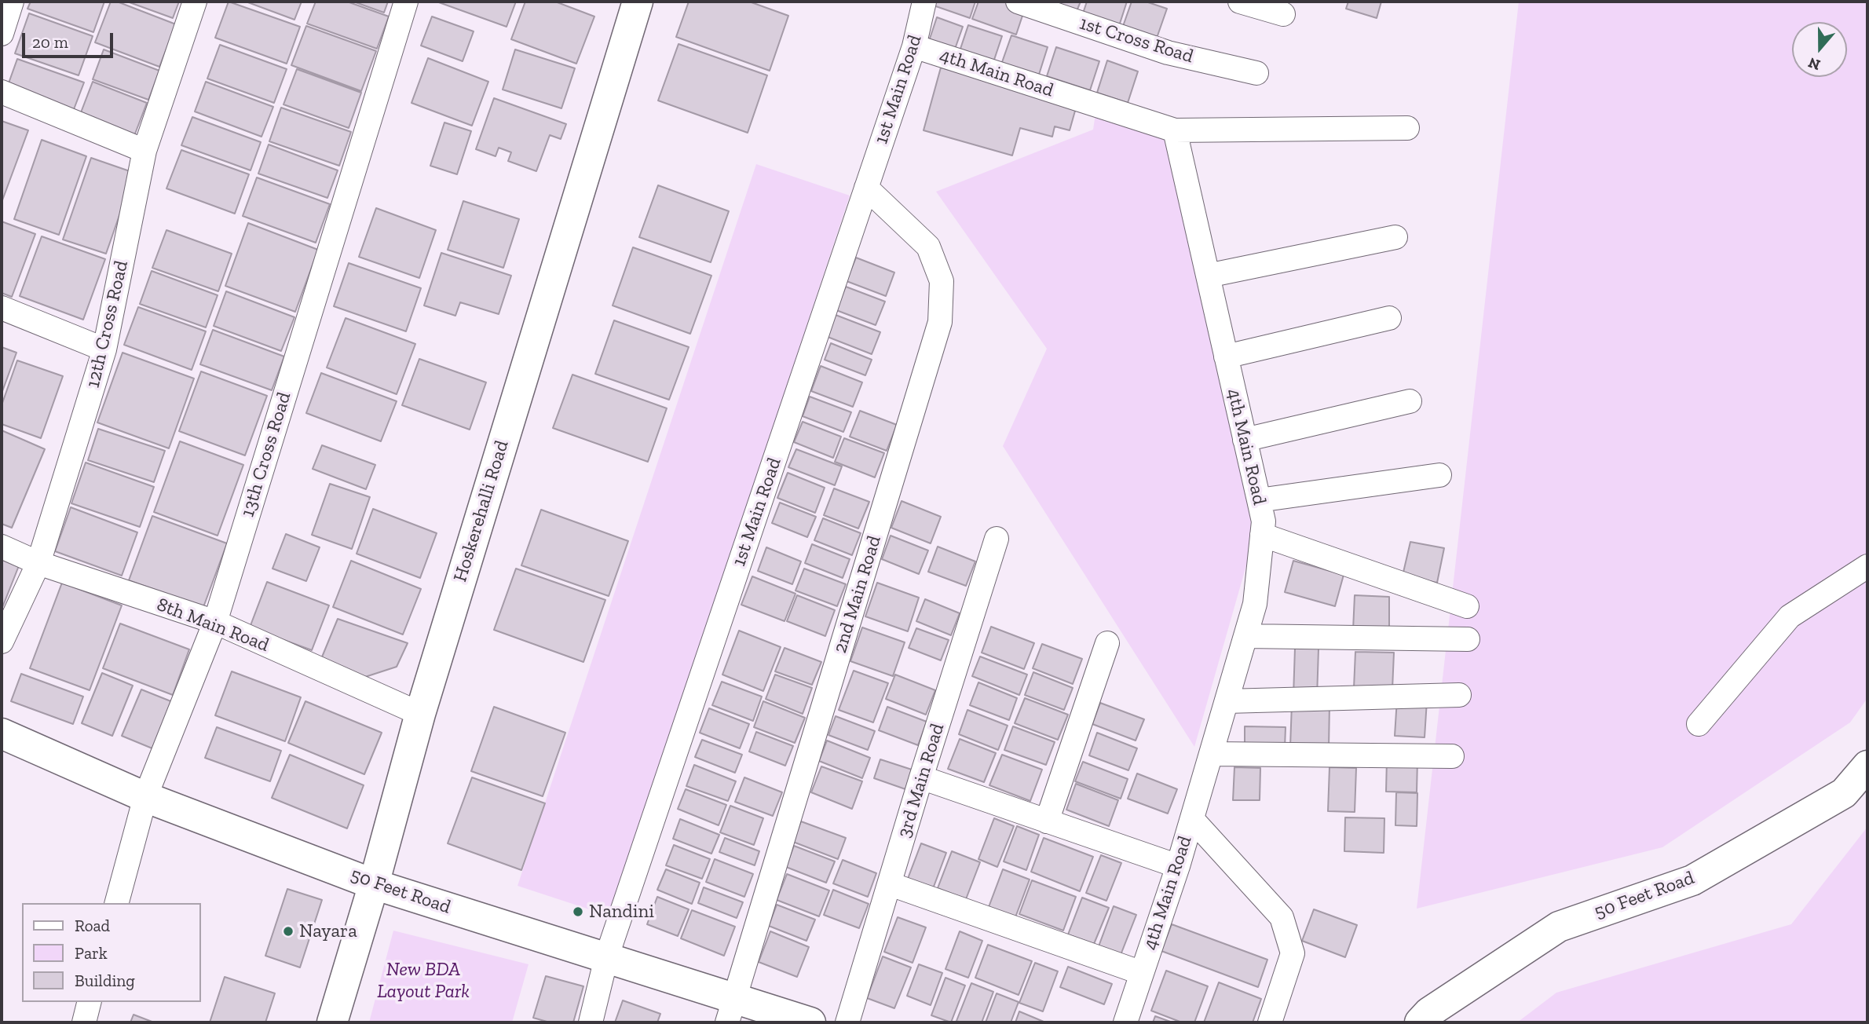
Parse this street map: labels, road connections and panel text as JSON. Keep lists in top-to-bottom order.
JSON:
{
  "streets": {
    "main road": ["Hoskerehalli Road", "50 Feet Road"],
    "street": [
      "1st Cross Road",
      "4th Main Road",
      "1st Main Road",
      "12th Cross Road",
      "13th Cross Road",
      "2nd Main Road",
      "8th Main Road",
      "3rd Main Road"
    ]
  },
  "crossings": [
    ["4th Main Road", "1st Main Road"],
    ["1st Main Road", "2nd Main Road"],
    ["1st Main Road", "50 Feet Road"],
    ["12th Cross Road", "8th Main Road"],
    ["13th Cross Road", "8th Main Road"],
    ["13th Cross Road", "50 Feet Road"],
    ["Hoskerehalli Road", "8th Main Road"],
    ["Hoskerehalli Road", "50 Feet Road"],
    ["2nd Main Road", "50 Feet Road"]
  ],
  "parks": ["New BDA Layout Park"],
  "places": ["Nandini", "Nayara"],
  "legend": ["Road", "Park", "Building"],
  "scale_bar": "20 m",
  "north": "bottom"
}
